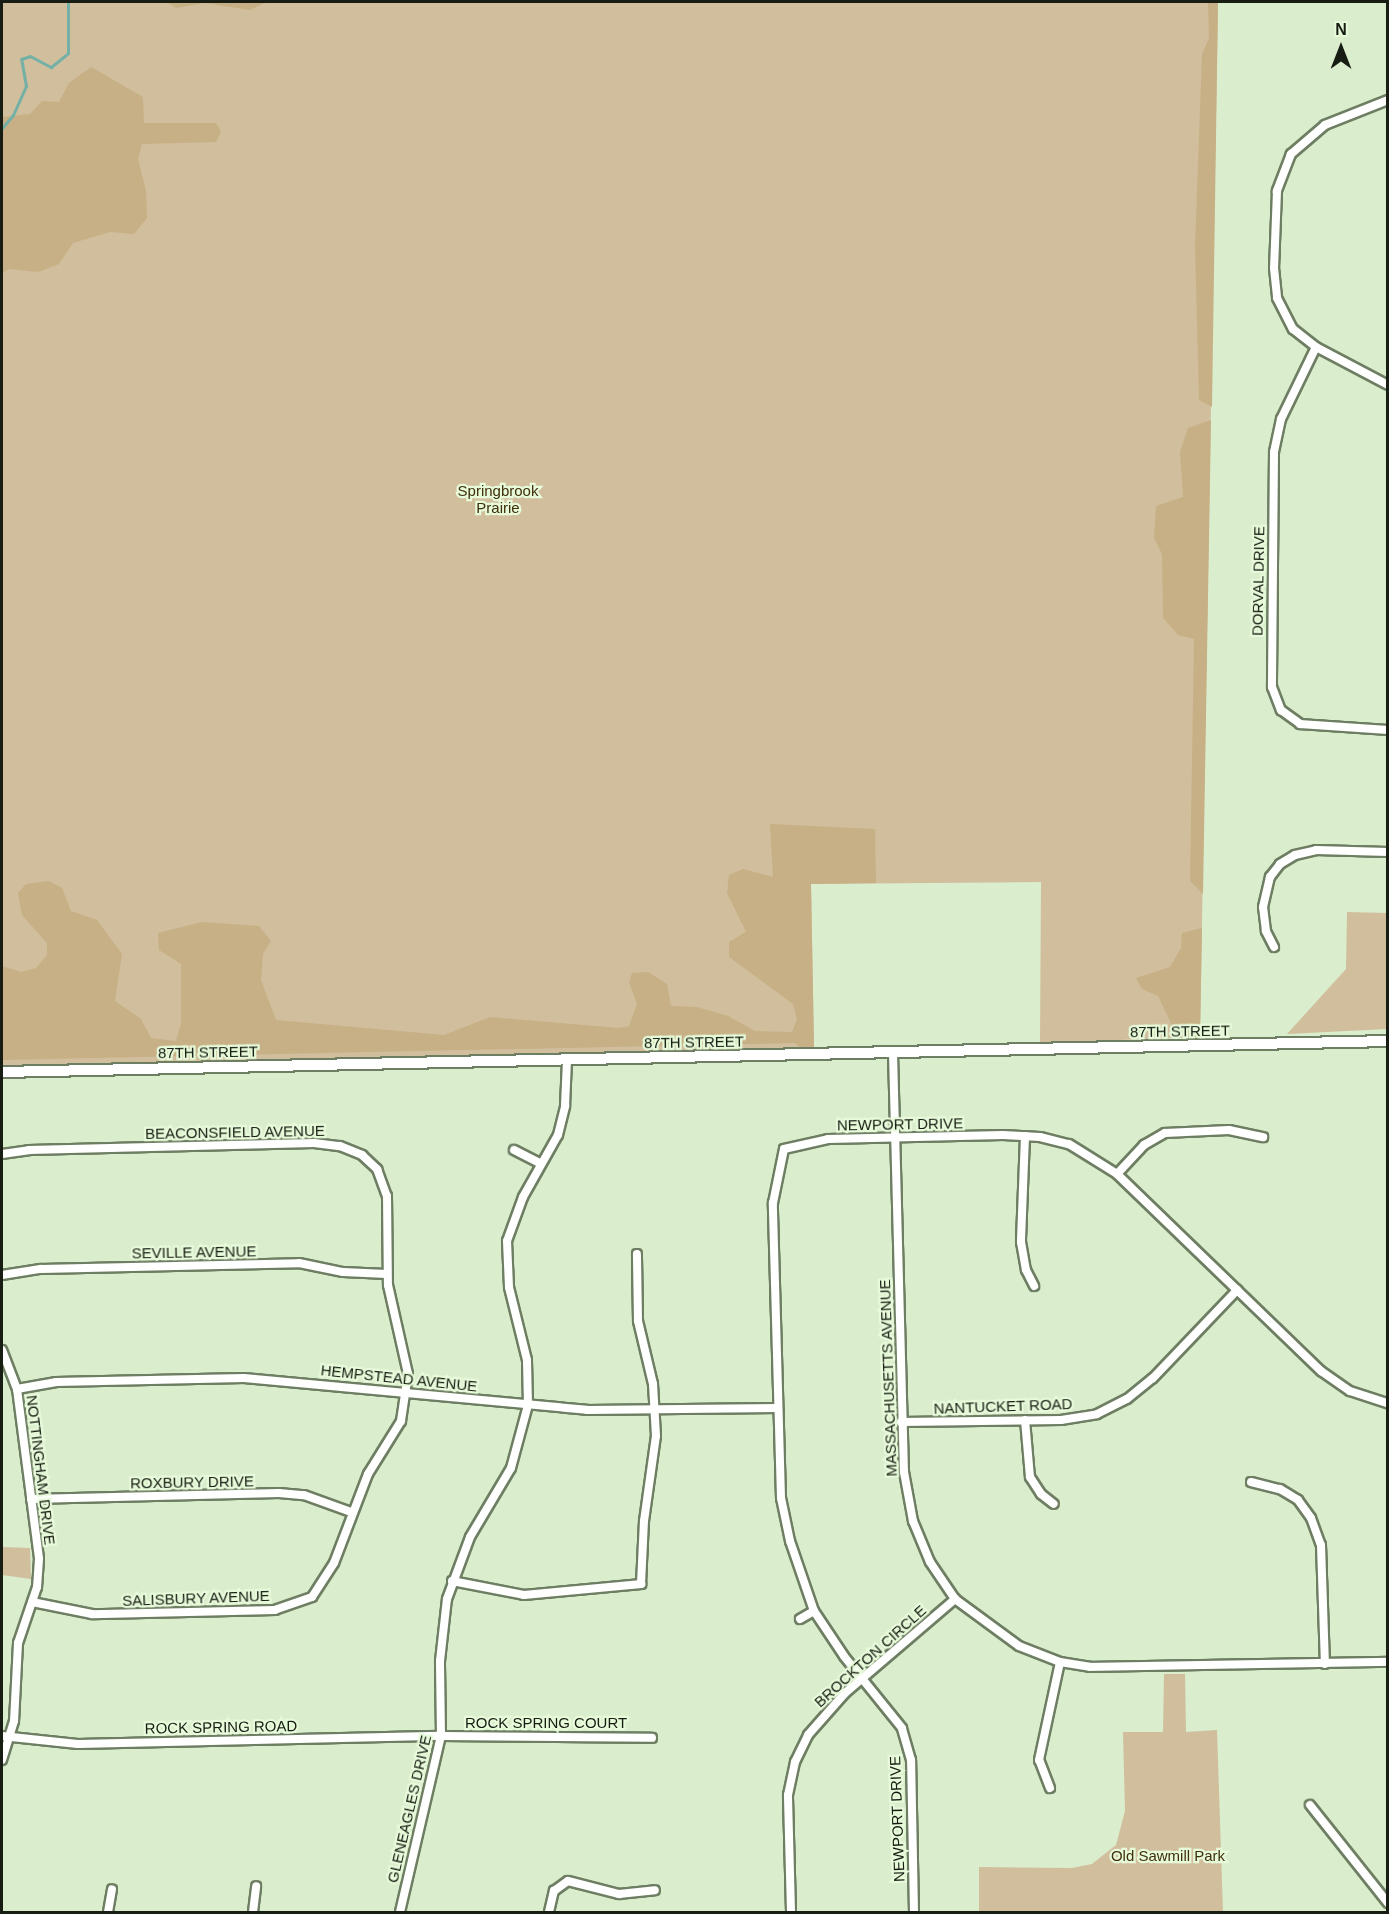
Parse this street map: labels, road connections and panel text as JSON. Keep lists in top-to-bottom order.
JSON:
{
  "streets": {
    "street": [
      "DORVAL DRIVE",
      "87TH STREET",
      "NEWPORT DRIVE",
      "BEACONSFIELD AVENUE",
      "SEVILLE AVENUE",
      "HEMPSTEAD AVENUE",
      "MASSACHUSETTS AVENUE",
      "NANTUCKET ROAD",
      "NOTTINGHAM DRIVE",
      "ROXBURY DRIVE",
      "SALISBURY AVENUE",
      "BROCKTON CIRCLE",
      "ROCK SPRING COURT",
      "ROCK SPRING ROAD",
      "GLENEAGLES DRIVE"
    ]
  },
  "crossings": [
    ["87TH STREET", "MASSACHUSETTS AVENUE"],
    ["87TH STREET", "GLENEAGLES DRIVE"],
    ["NEWPORT DRIVE", "HEMPSTEAD AVENUE"],
    ["NEWPORT DRIVE", "MASSACHUSETTS AVENUE"],
    ["NEWPORT DRIVE", "NANTUCKET ROAD"],
    ["NEWPORT DRIVE", "BROCKTON CIRCLE"],
    ["BEACONSFIELD AVENUE", "SEVILLE AVENUE"],
    ["BEACONSFIELD AVENUE", "HEMPSTEAD AVENUE"],
    ["BEACONSFIELD AVENUE", "SALISBURY AVENUE"],
    ["HEMPSTEAD AVENUE", "NOTTINGHAM DRIVE"],
    ["HEMPSTEAD AVENUE", "SALISBURY AVENUE"],
    ["HEMPSTEAD AVENUE", "GLENEAGLES DRIVE"],
    ["MASSACHUSETTS AVENUE", "NANTUCKET ROAD"],
    ["MASSACHUSETTS AVENUE", "BROCKTON CIRCLE"],
    ["NOTTINGHAM DRIVE", "ROXBURY DRIVE"],
    ["NOTTINGHAM DRIVE", "SALISBURY AVENUE"],
    ["NOTTINGHAM DRIVE", "ROCK SPRING ROAD"],
    ["ROXBURY DRIVE", "SALISBURY AVENUE"],
    ["ROCK SPRING COURT", "ROCK SPRING ROAD"],
    ["ROCK SPRING COURT", "GLENEAGLES DRIVE"],
    ["ROCK SPRING ROAD", "GLENEAGLES DRIVE"]
  ],
  "parks": ["Springbrook Prairie", "Old Sawmill Park"],
  "north": "top"
}
